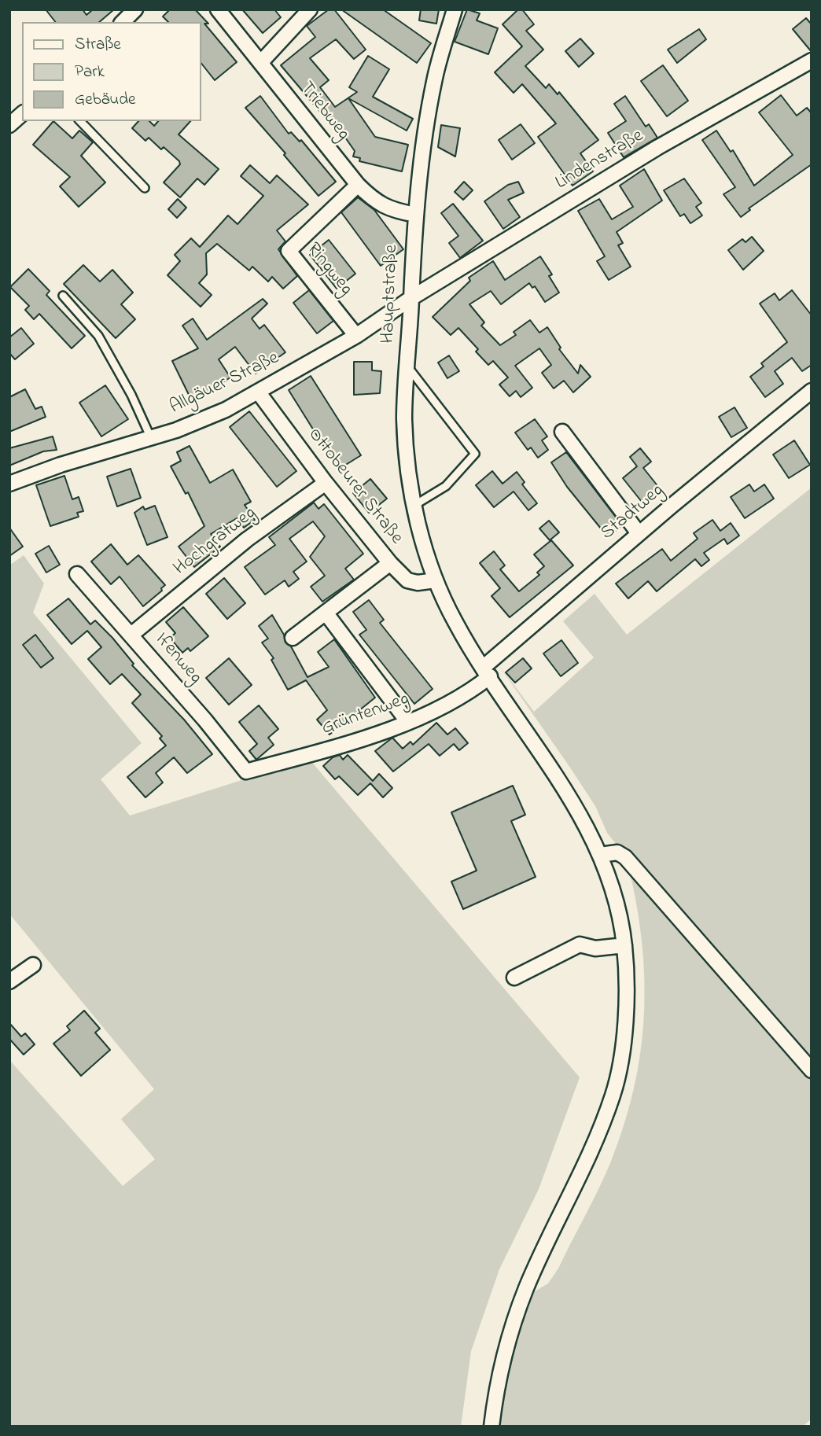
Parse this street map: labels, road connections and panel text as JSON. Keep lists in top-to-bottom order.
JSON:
{
  "streets": {
    "street": [
      "Triebweg",
      "Lindenstraße",
      "Ringweg",
      "Hauptstraße",
      "Allgäuer Straße",
      "Ottobeurer Straße",
      "Stadtweg",
      "Hochgratweg",
      "Ifenweg",
      "Grüntenweg"
    ]
  },
  "crossings": [
    ["Triebweg", "Ringweg"],
    ["Triebweg", "Hauptstraße"],
    ["Lindenstraße", "Hauptstraße"],
    ["Lindenstraße", "Allgäuer Straße"],
    ["Ringweg", "Allgäuer Straße"],
    ["Hauptstraße", "Allgäuer Straße"],
    ["Hauptstraße", "Ottobeurer Straße"],
    ["Hauptstraße", "Stadtweg"],
    ["Hauptstraße", "Grüntenweg"],
    ["Allgäuer Straße", "Ottobeurer Straße"],
    ["Ottobeurer Straße", "Hochgratweg"],
    ["Stadtweg", "Grüntenweg"],
    ["Hochgratweg", "Ifenweg"],
    ["Ifenweg", "Grüntenweg"]
  ],
  "legend": ["Straße", "Park", "Gebäude"]
}
